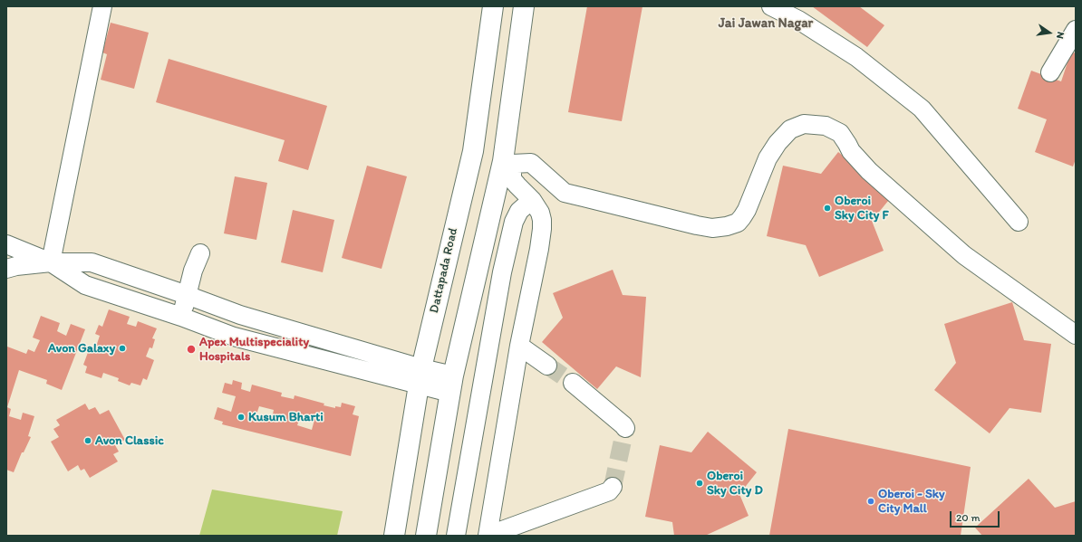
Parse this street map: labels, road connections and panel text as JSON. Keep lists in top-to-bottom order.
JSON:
{
  "streets": {
    "main road": ["Dattapada Road"]
  },
  "districts": ["Jai Jawan Nagar"],
  "places": [
    "Oberoi Sky City F",
    "Avon Galaxy",
    "Apex Multispeciality Hospitals",
    "Kusum Bharti",
    "Avon Classic",
    "Oberoi Sky City D",
    "Oberoi - Sky City Mall"
  ],
  "scale_bar": "20 m",
  "north": "right"
}
